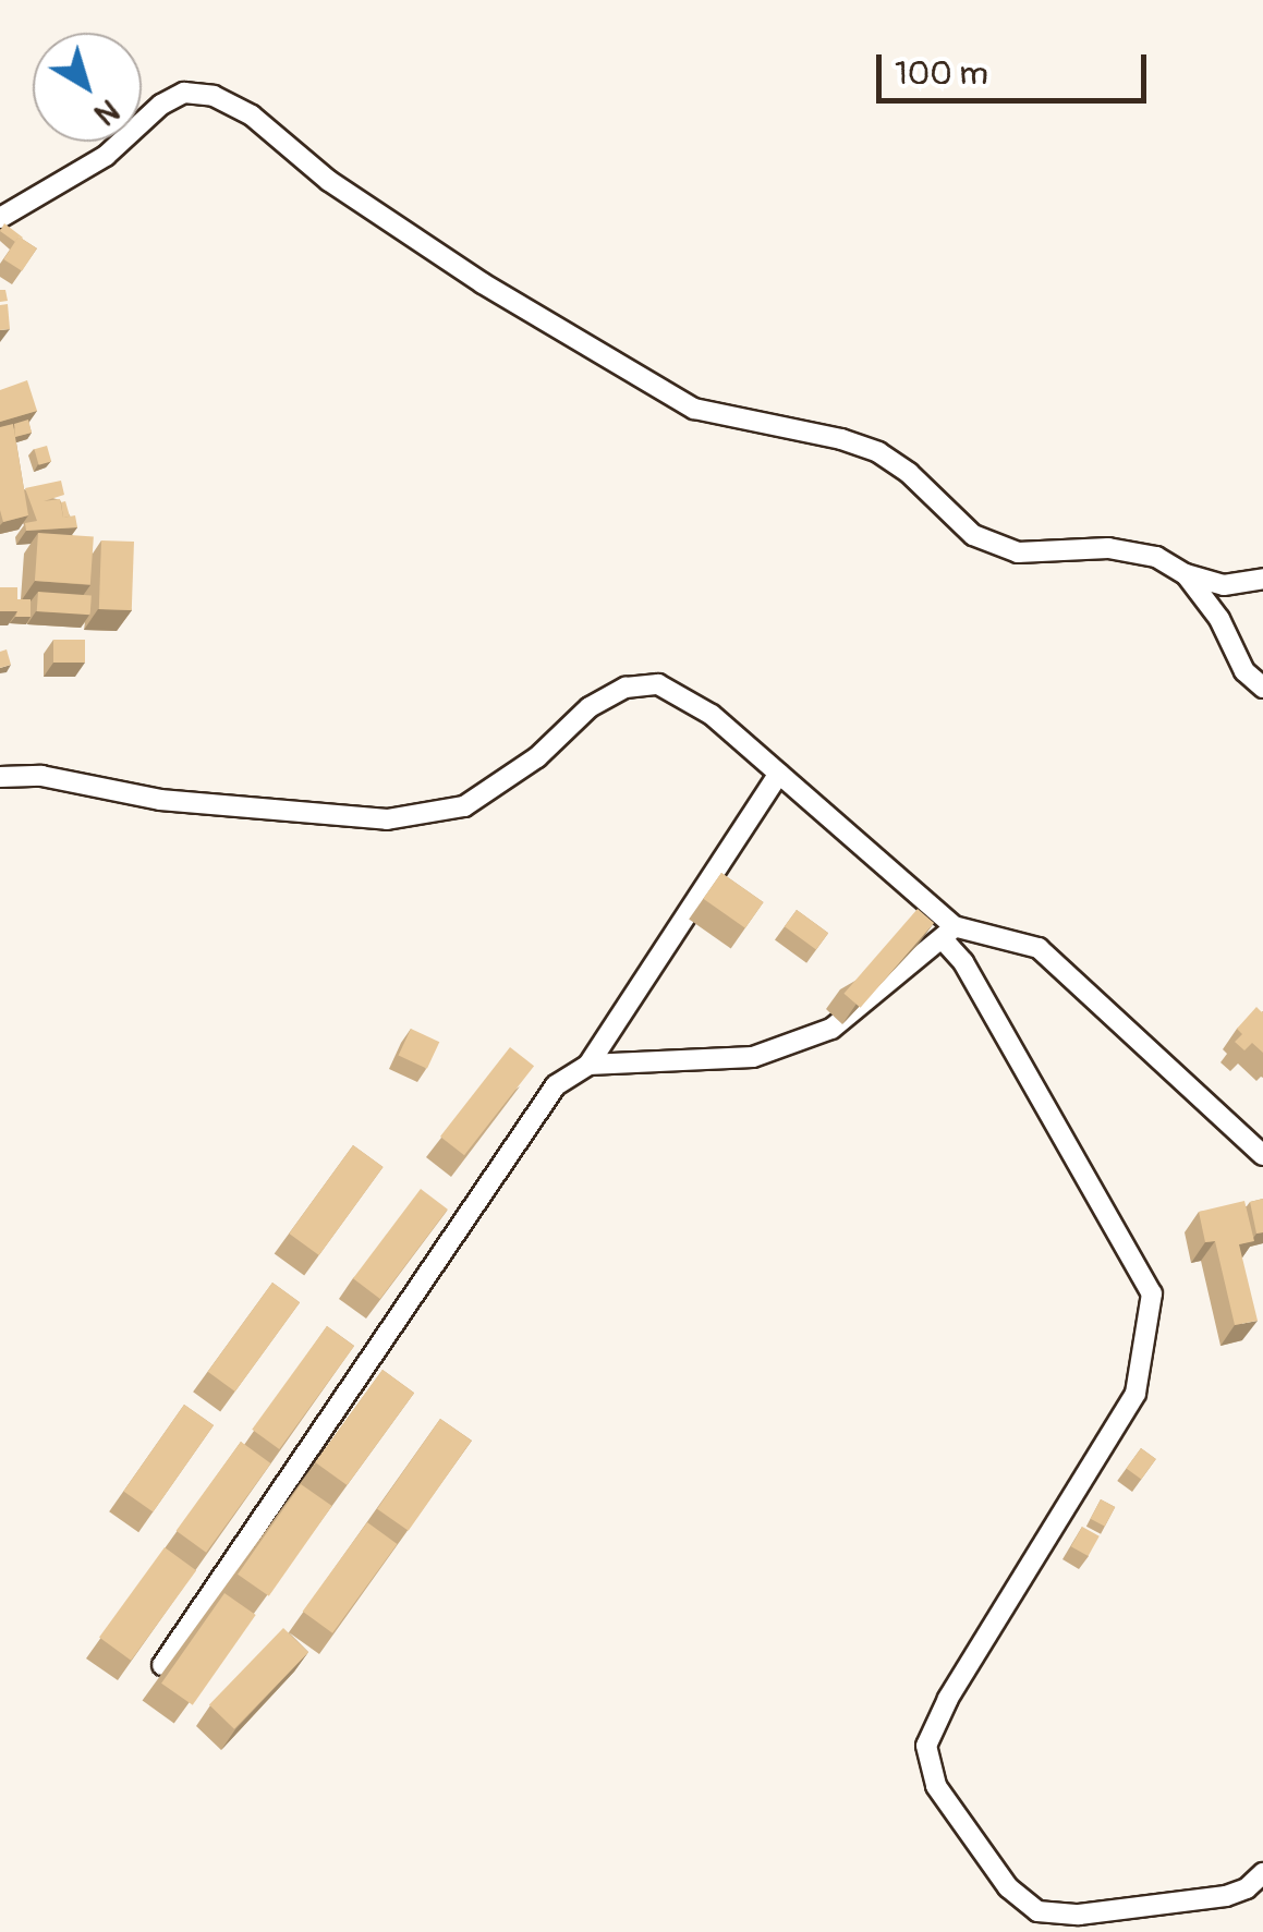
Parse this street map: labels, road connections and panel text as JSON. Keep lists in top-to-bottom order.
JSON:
{
  "scale_bar": "100 m",
  "north": "bottom right"
}
